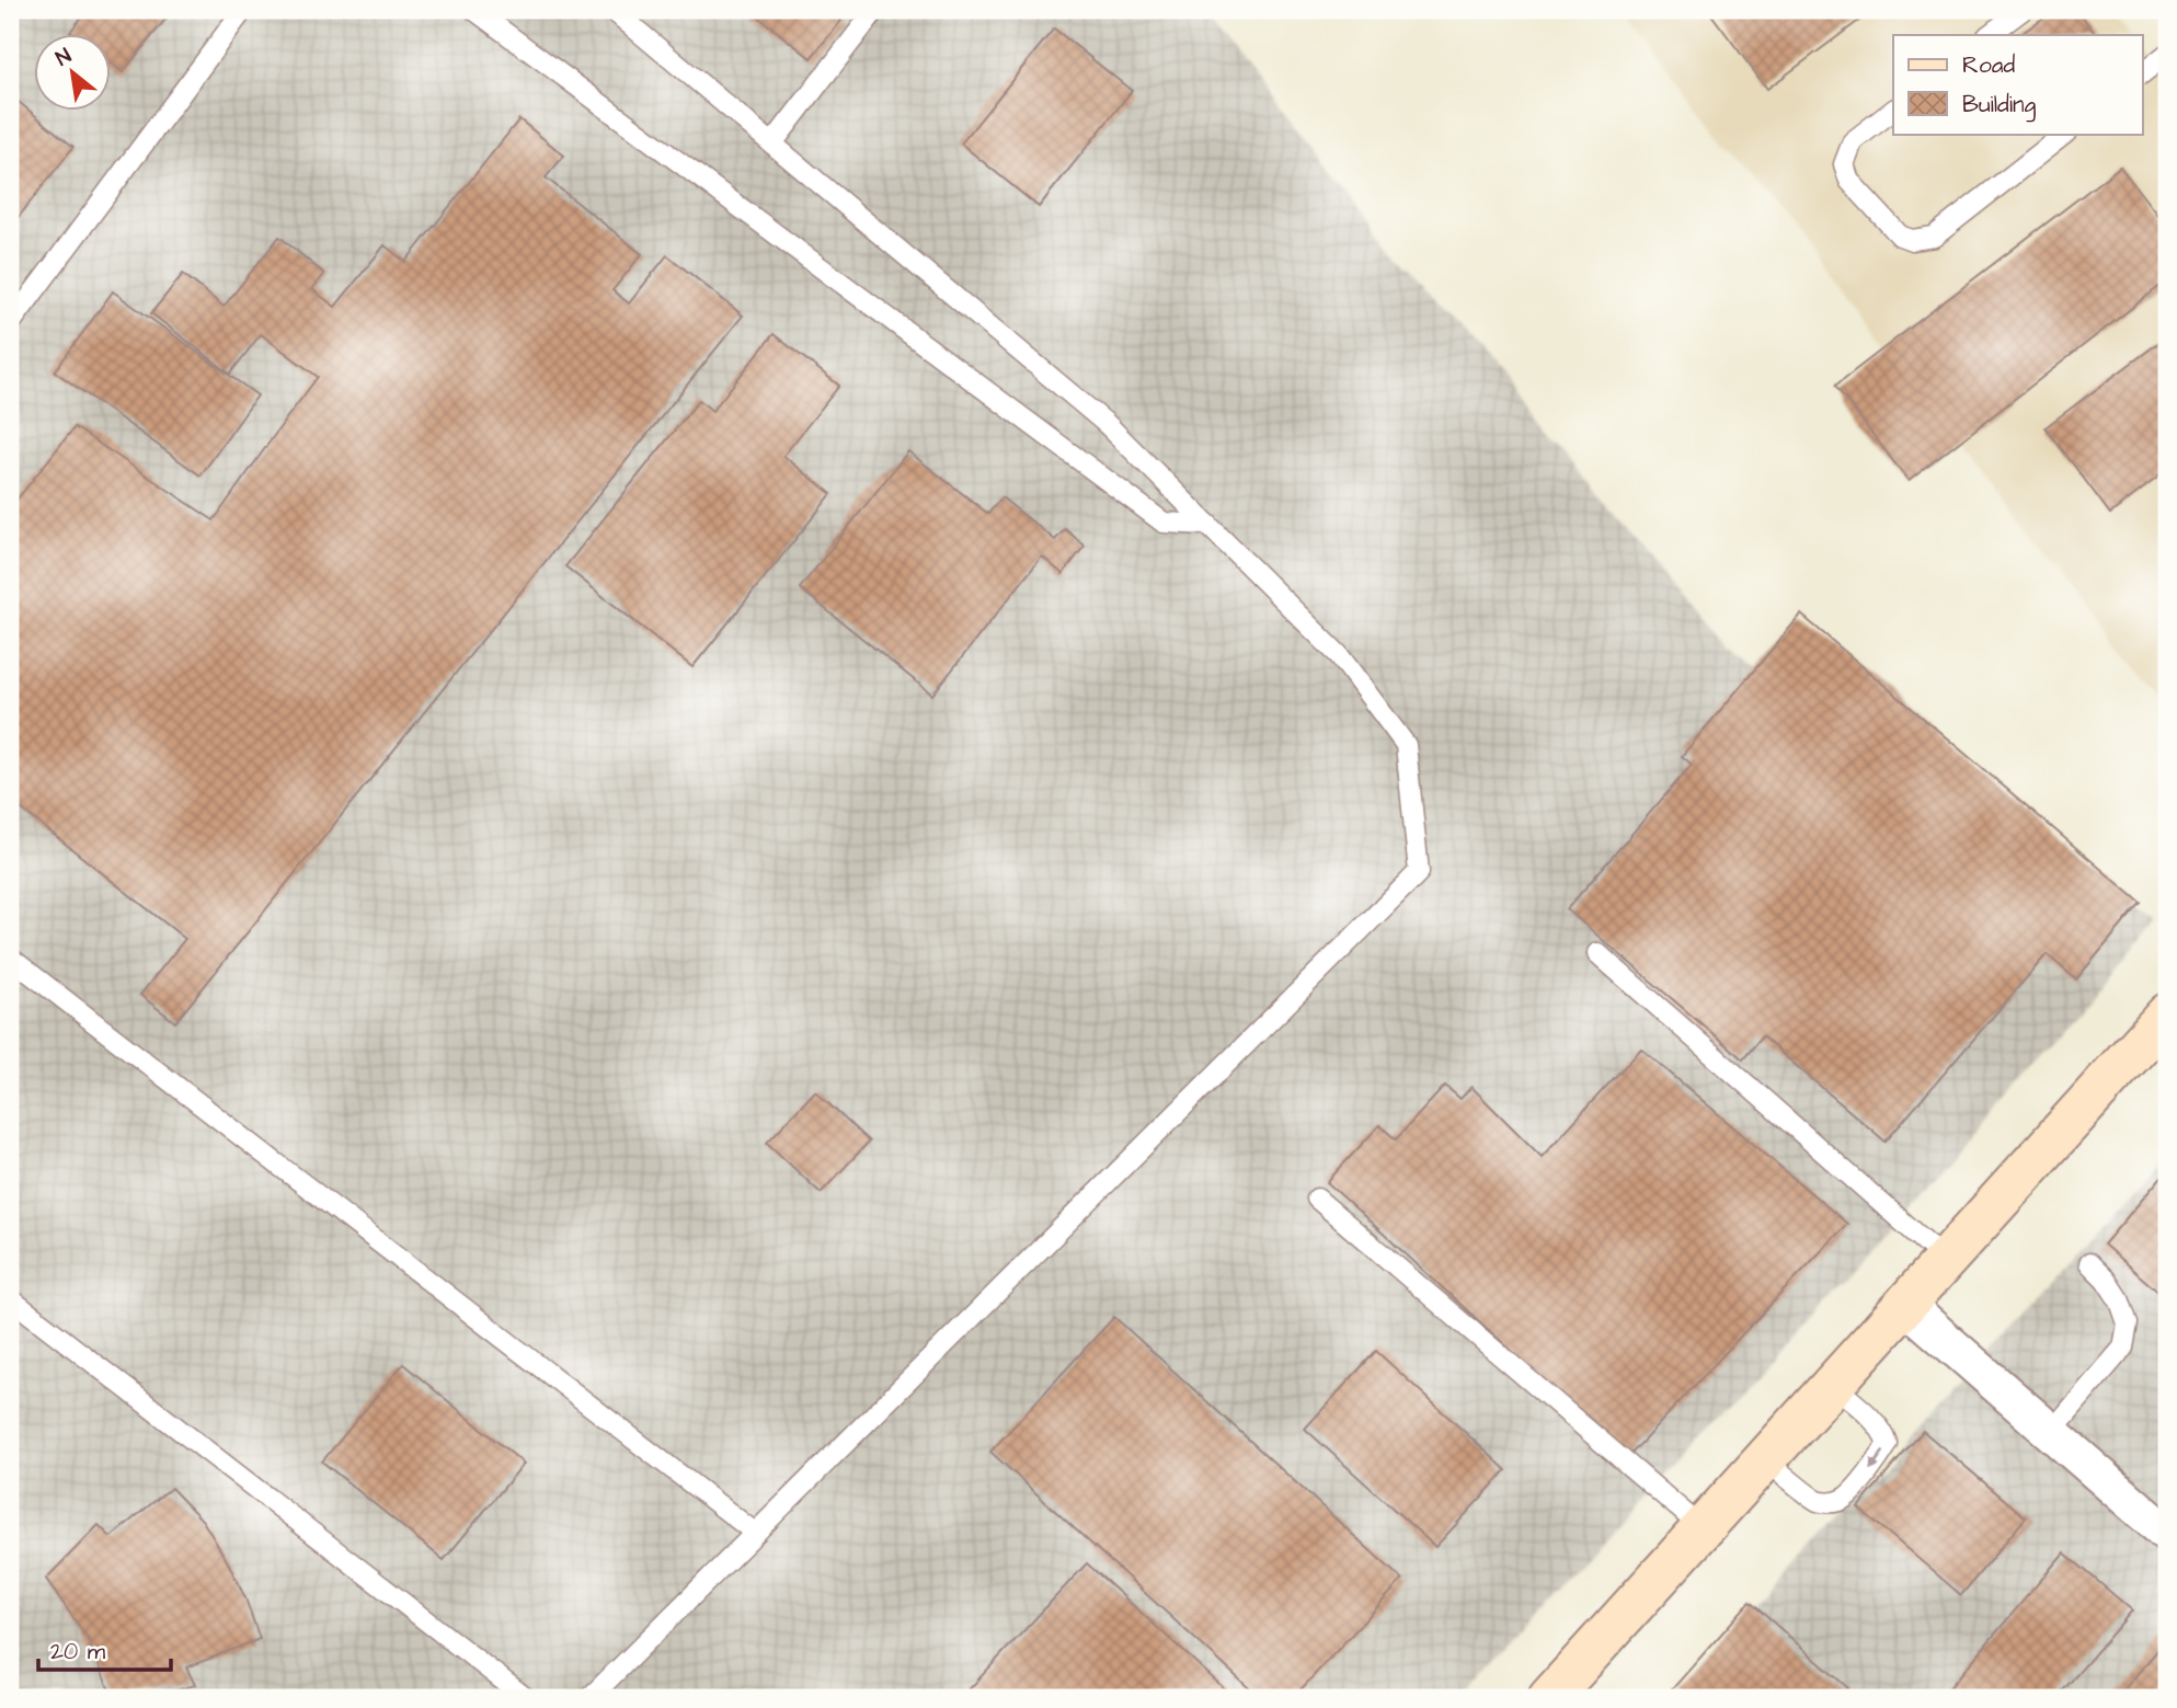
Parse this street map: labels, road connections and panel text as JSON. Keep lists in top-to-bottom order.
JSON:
{
  "legend": ["Road", "Building"],
  "scale_bar": "20 m",
  "north": "top left"
}
